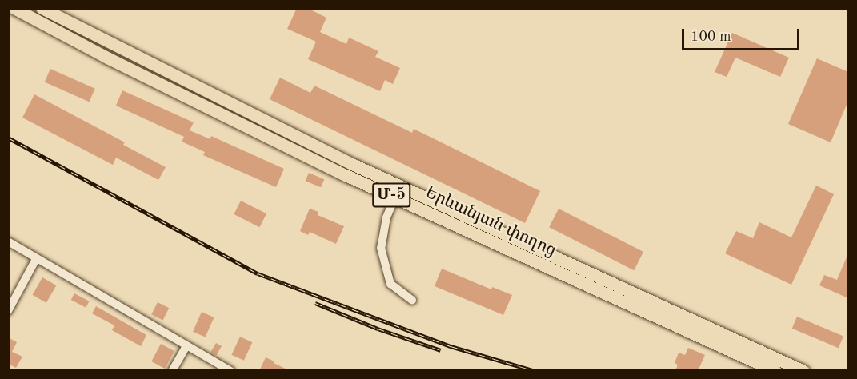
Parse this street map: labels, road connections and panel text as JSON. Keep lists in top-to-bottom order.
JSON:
{
  "streets": {
    "highway": ["Մ-5", "Երևանյան փողոց"]
  },
  "scale_bar": "100 m"
}
